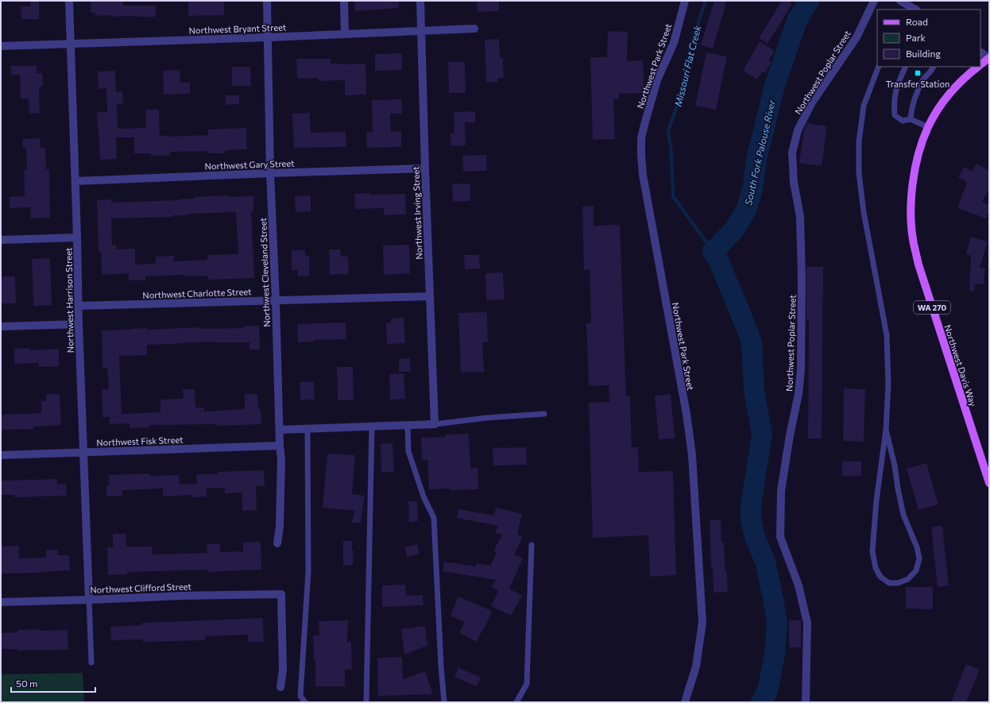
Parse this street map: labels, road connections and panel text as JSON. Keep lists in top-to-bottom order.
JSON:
{
  "streets": {
    "main road": ["WA 270", "Northwest Davis Way"],
    "street": [
      "Northwest Bryant Street",
      "Northwest Park Street",
      "Northwest Poplar Street",
      "Northwest Gary Street",
      "Northwest Irving Street",
      "Northwest Cleveland Street",
      "Northwest Charlotte Street",
      "Northwest Harrison Street",
      "Northwest Fisk Street",
      "Northwest Clifford Street"
    ]
  },
  "crossings": [
    ["Northwest Bryant Street", "Northwest Irving Street"],
    ["Northwest Bryant Street", "Northwest Cleveland Street"],
    ["Northwest Bryant Street", "Northwest Harrison Street"],
    ["Northwest Gary Street", "Northwest Irving Street"],
    ["Northwest Gary Street", "Northwest Cleveland Street"],
    ["Northwest Gary Street", "Northwest Harrison Street"],
    ["Northwest Irving Street", "Northwest Charlotte Street"],
    ["Northwest Cleveland Street", "Northwest Charlotte Street"],
    ["Northwest Cleveland Street", "Northwest Fisk Street"],
    ["Northwest Charlotte Street", "Northwest Harrison Street"],
    ["Northwest Harrison Street", "Northwest Fisk Street"],
    ["Northwest Harrison Street", "Northwest Clifford Street"]
  ],
  "water": ["Missouri Flat Creek", "South Fork Palouse River"],
  "places": {
    "transit": ["Transfer Station"]
  },
  "legend": ["Road", "Park", "Building"],
  "scale_bar": "50 m"
}
